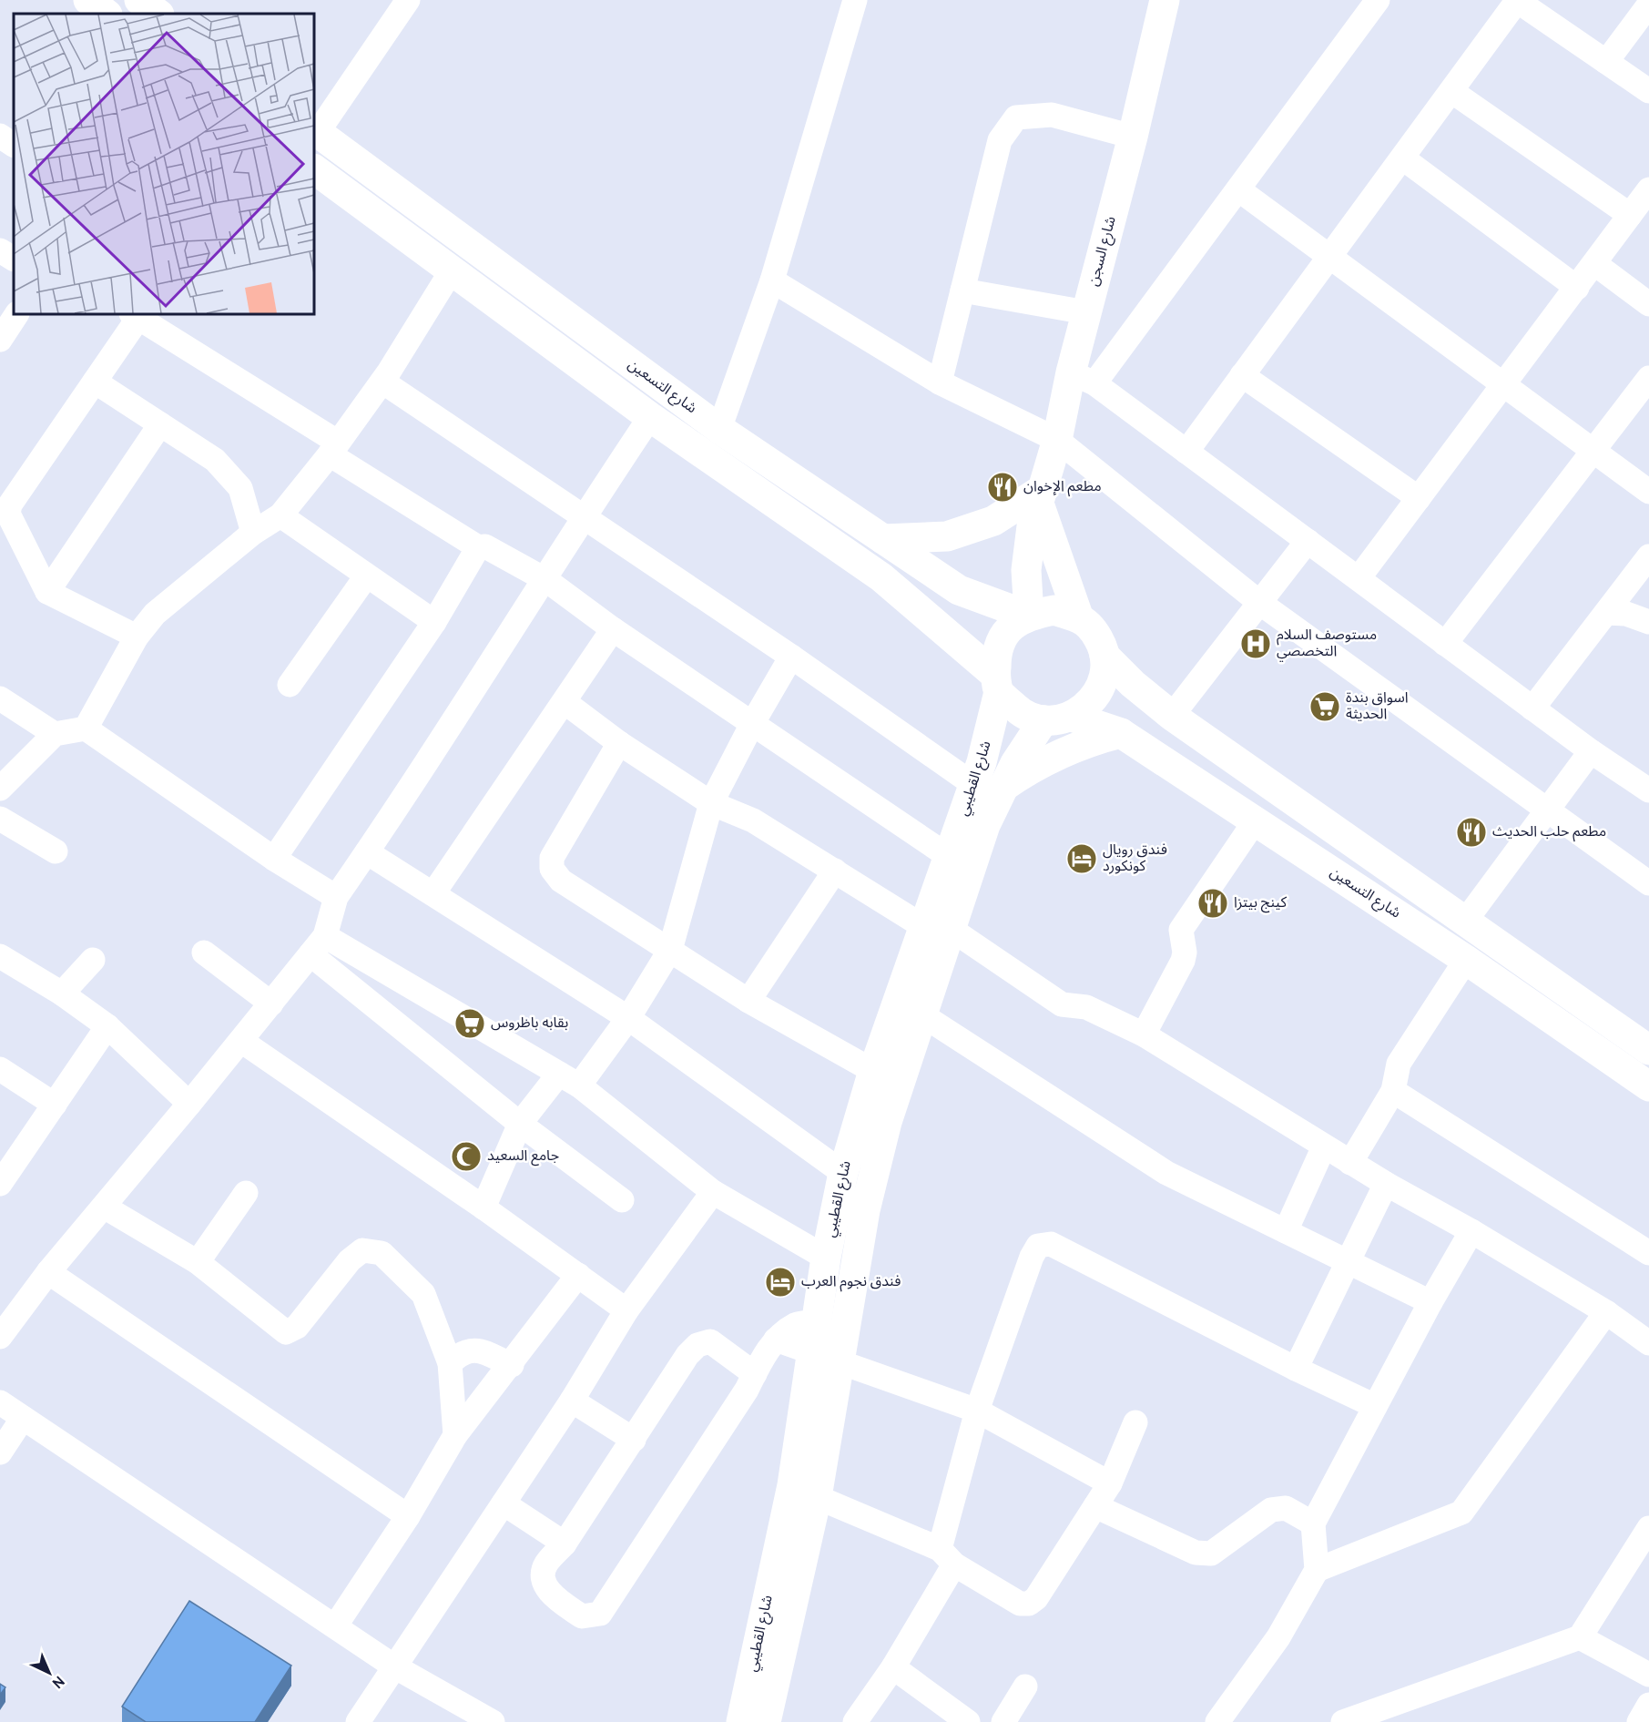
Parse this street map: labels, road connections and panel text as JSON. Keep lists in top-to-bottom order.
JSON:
{
  "streets": {
    "main road": ["شارع السجن", "شارع التسعين", "شارع القطيبي"]
  },
  "crossings": [
    ["شارع السجن", "شارع التسعين"],
    ["شارع السجن", "شارع القطيبي"],
    ["شارع التسعين", "شارع القطيبي"]
  ],
  "places": {
    "restaurant": ["مطعم الإخوان", "مطعم حلب الحديث", "كينج بيتزا"],
    "hospital": ["مستوصف السلام التخصصي"],
    "supermarket": ["اسواق بندة الحديثة", "بقابه باظروس"],
    "hotel": ["فندق رويال كونكورد", "فندق نجوم العرب"],
    "mosque": ["جامع السعيد"]
  },
  "north": "bottom right"
}
